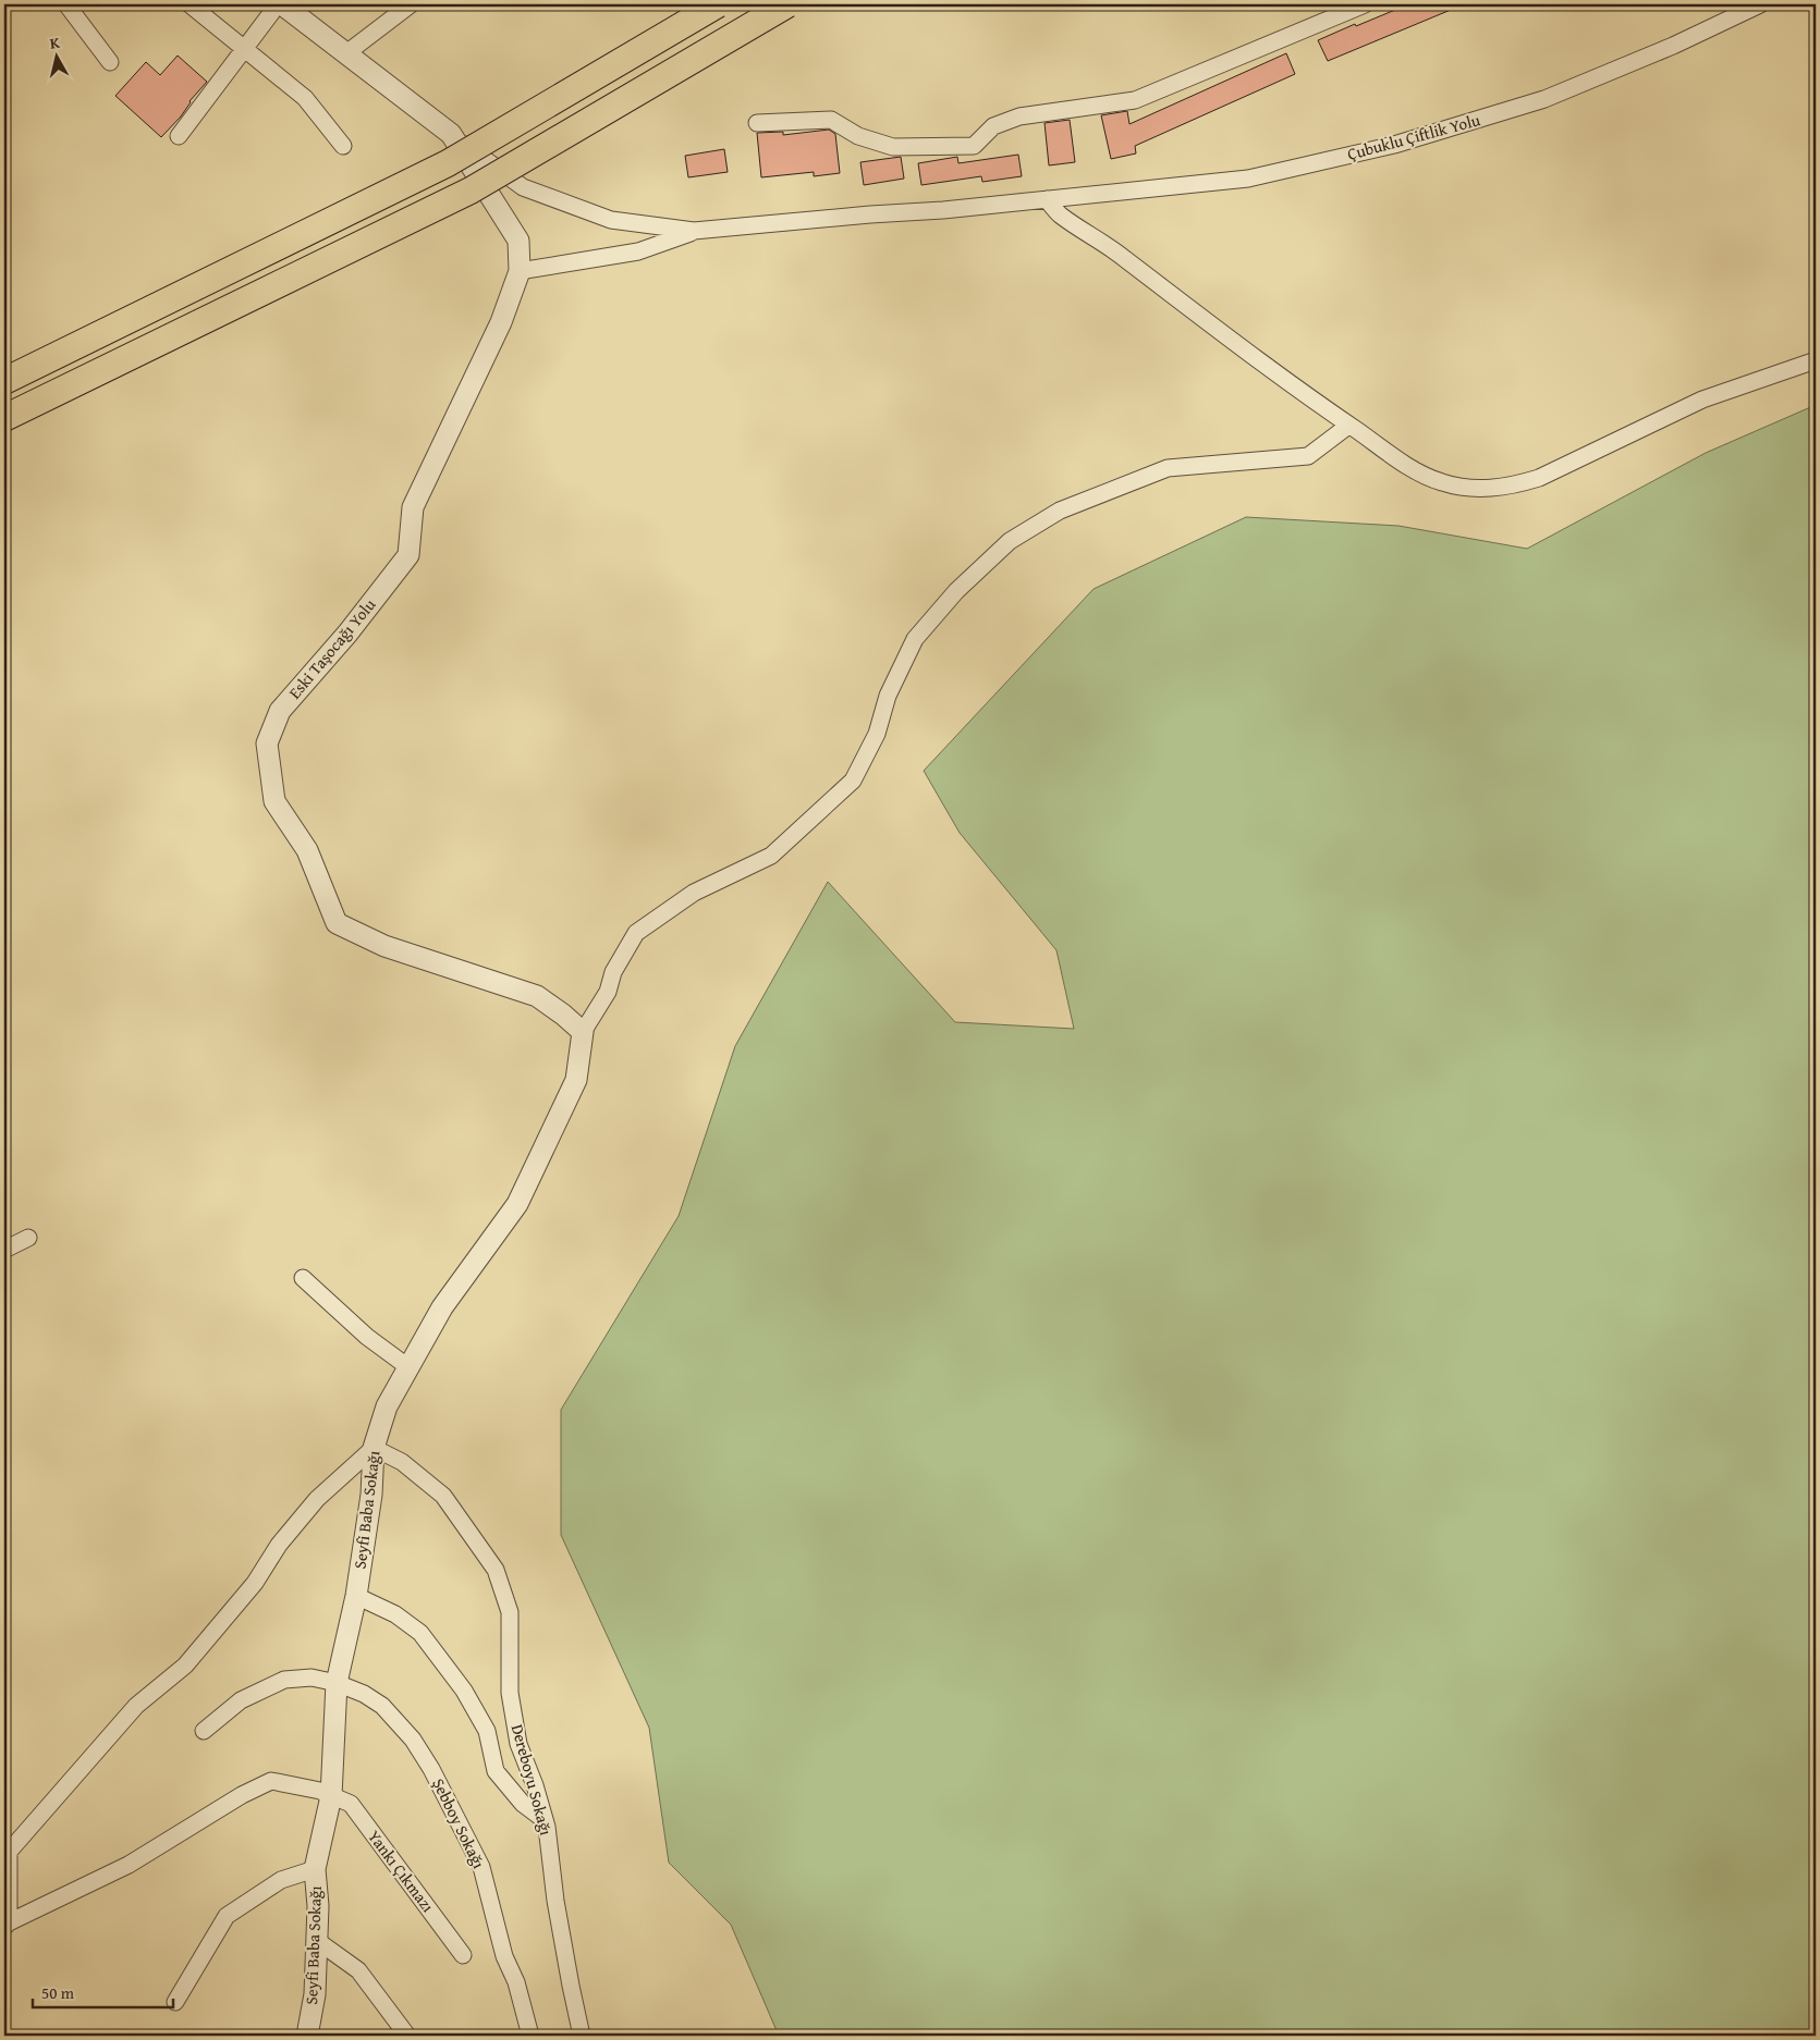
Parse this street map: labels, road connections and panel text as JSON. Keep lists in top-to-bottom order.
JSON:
{
  "streets": {
    "street": [
      "Çubuklu Çiftlik Yolu",
      "Eski Taşocağı Yolu",
      "Seyfi Baba Sokağı",
      "Dereboyu Sokağı",
      "Şebboy Sokağı",
      "Yankı Çıkmazı"
    ]
  },
  "crossings": [
    ["Eski Taşocağı Yolu", "Seyfi Baba Sokağı"],
    ["Seyfi Baba Sokağı", "Dereboyu Sokağı"],
    ["Seyfi Baba Sokağı", "Şebboy Sokağı"],
    ["Seyfi Baba Sokağı", "Yankı Çıkmazı"]
  ],
  "scale_bar": "50 m",
  "north": "top"
}
